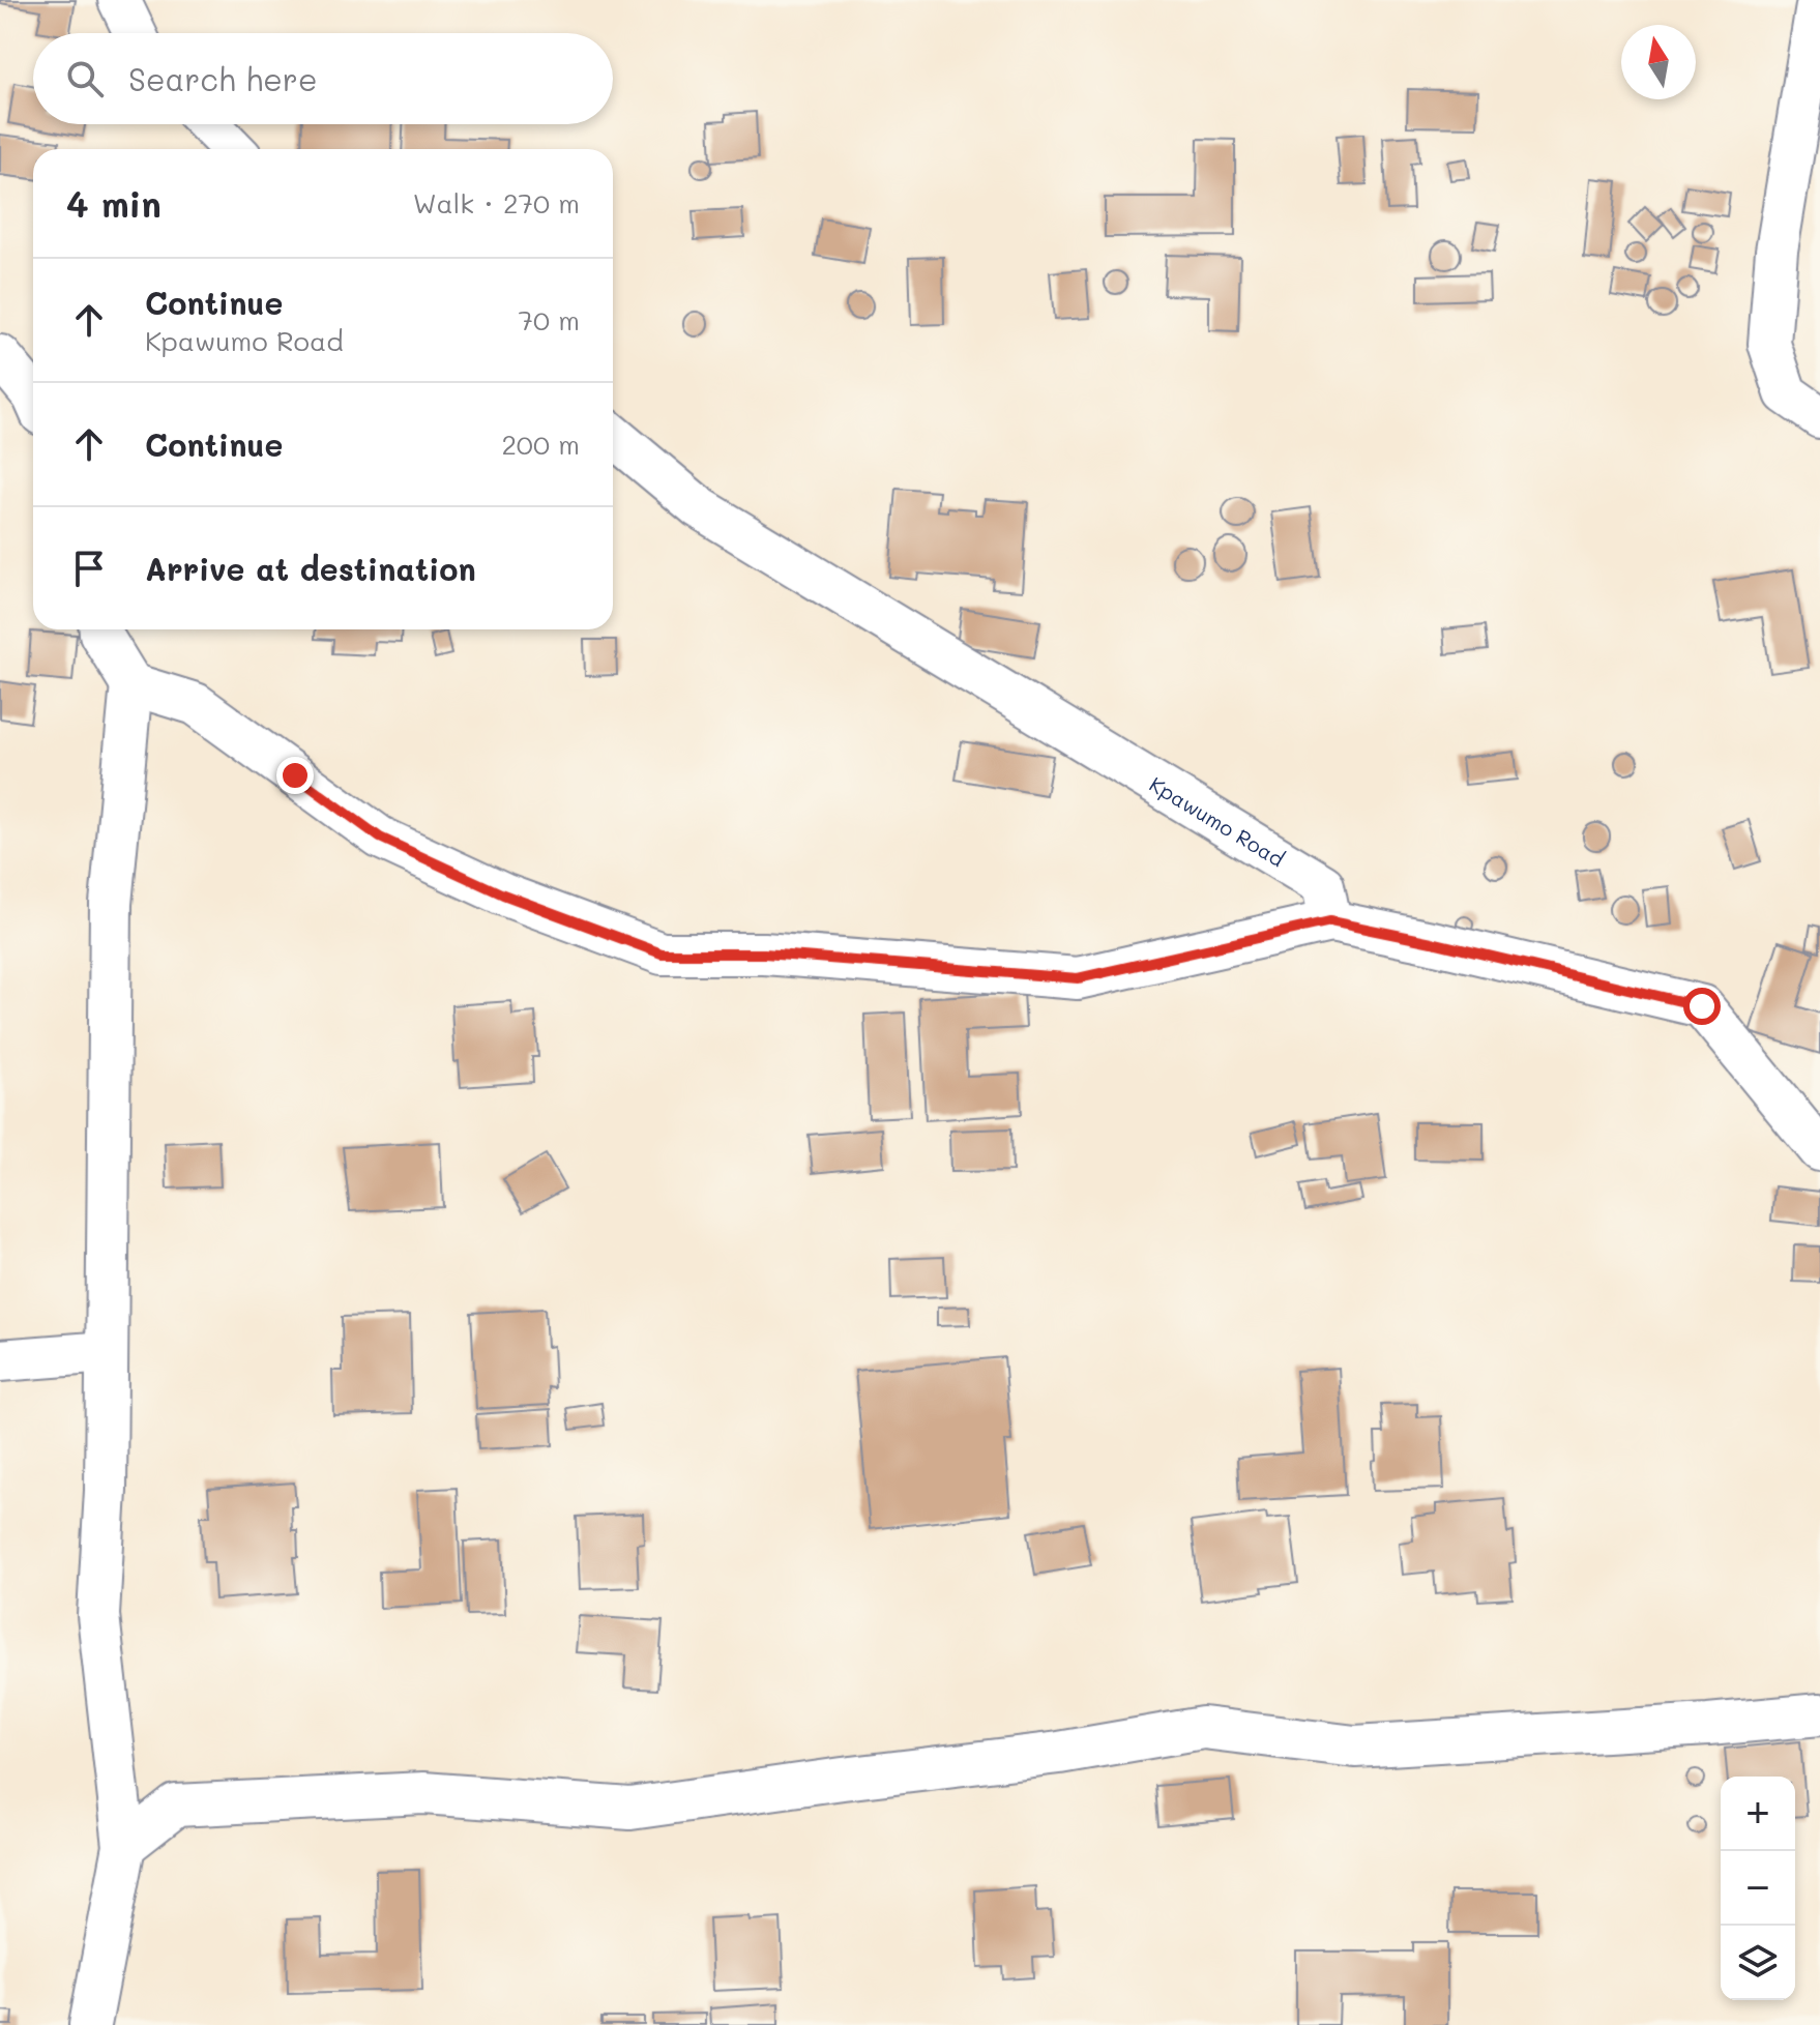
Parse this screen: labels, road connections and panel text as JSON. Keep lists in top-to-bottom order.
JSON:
{
  "streets": {
    "street": ["Kpawumo Road"]
  },
  "north": "top",
  "page": {
    "search": "Search here",
    "heading": ["4 min", "Walk · 270 m"],
    "list": [
      ["Continue", "Kpawumo Road", "70 m"],
      ["Continue", "200 m"],
      "Arrive at destination"
    ],
    "map_buttons": ["+", "−"]
  }
}
